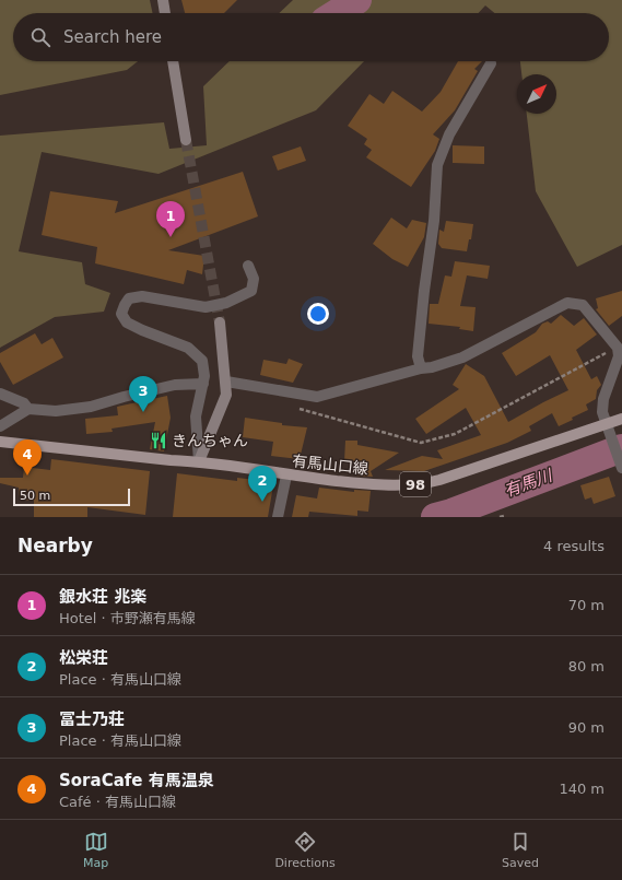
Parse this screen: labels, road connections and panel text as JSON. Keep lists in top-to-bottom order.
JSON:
{
  "streets": {
    "main road": ["有馬山口線", "98"]
  },
  "water": ["有馬川"],
  "places": {
    "restaurant": ["きんちゃん"]
  },
  "scale_bar": "50 m",
  "north": "top right",
  "page": {
    "search": "Search here",
    "pins": [
      "1",
      "3",
      "4",
      "2"
    ],
    "scale": "50 m",
    "heading": ["Nearby", "4 results"],
    "list": [
      {
        "mark": "1",
        "name": "銀水荘 兆楽",
        "note": "Hotel · 市野瀬有馬線",
        "value": "70 m"
      },
      {
        "mark": "2",
        "name": "松栄荘",
        "note": "Place · 有馬山口線",
        "value": "80 m"
      },
      {
        "mark": "3",
        "name": "冨士乃荘",
        "note": "Place · 有馬山口線",
        "value": "90 m"
      },
      {
        "mark": "4",
        "name": "SoraCafe 有馬温泉",
        "note": "Café · 有馬山口線",
        "value": "140 m"
      }
    ],
    "nav": ["Map", "Directions", "Saved"]
  }
}
